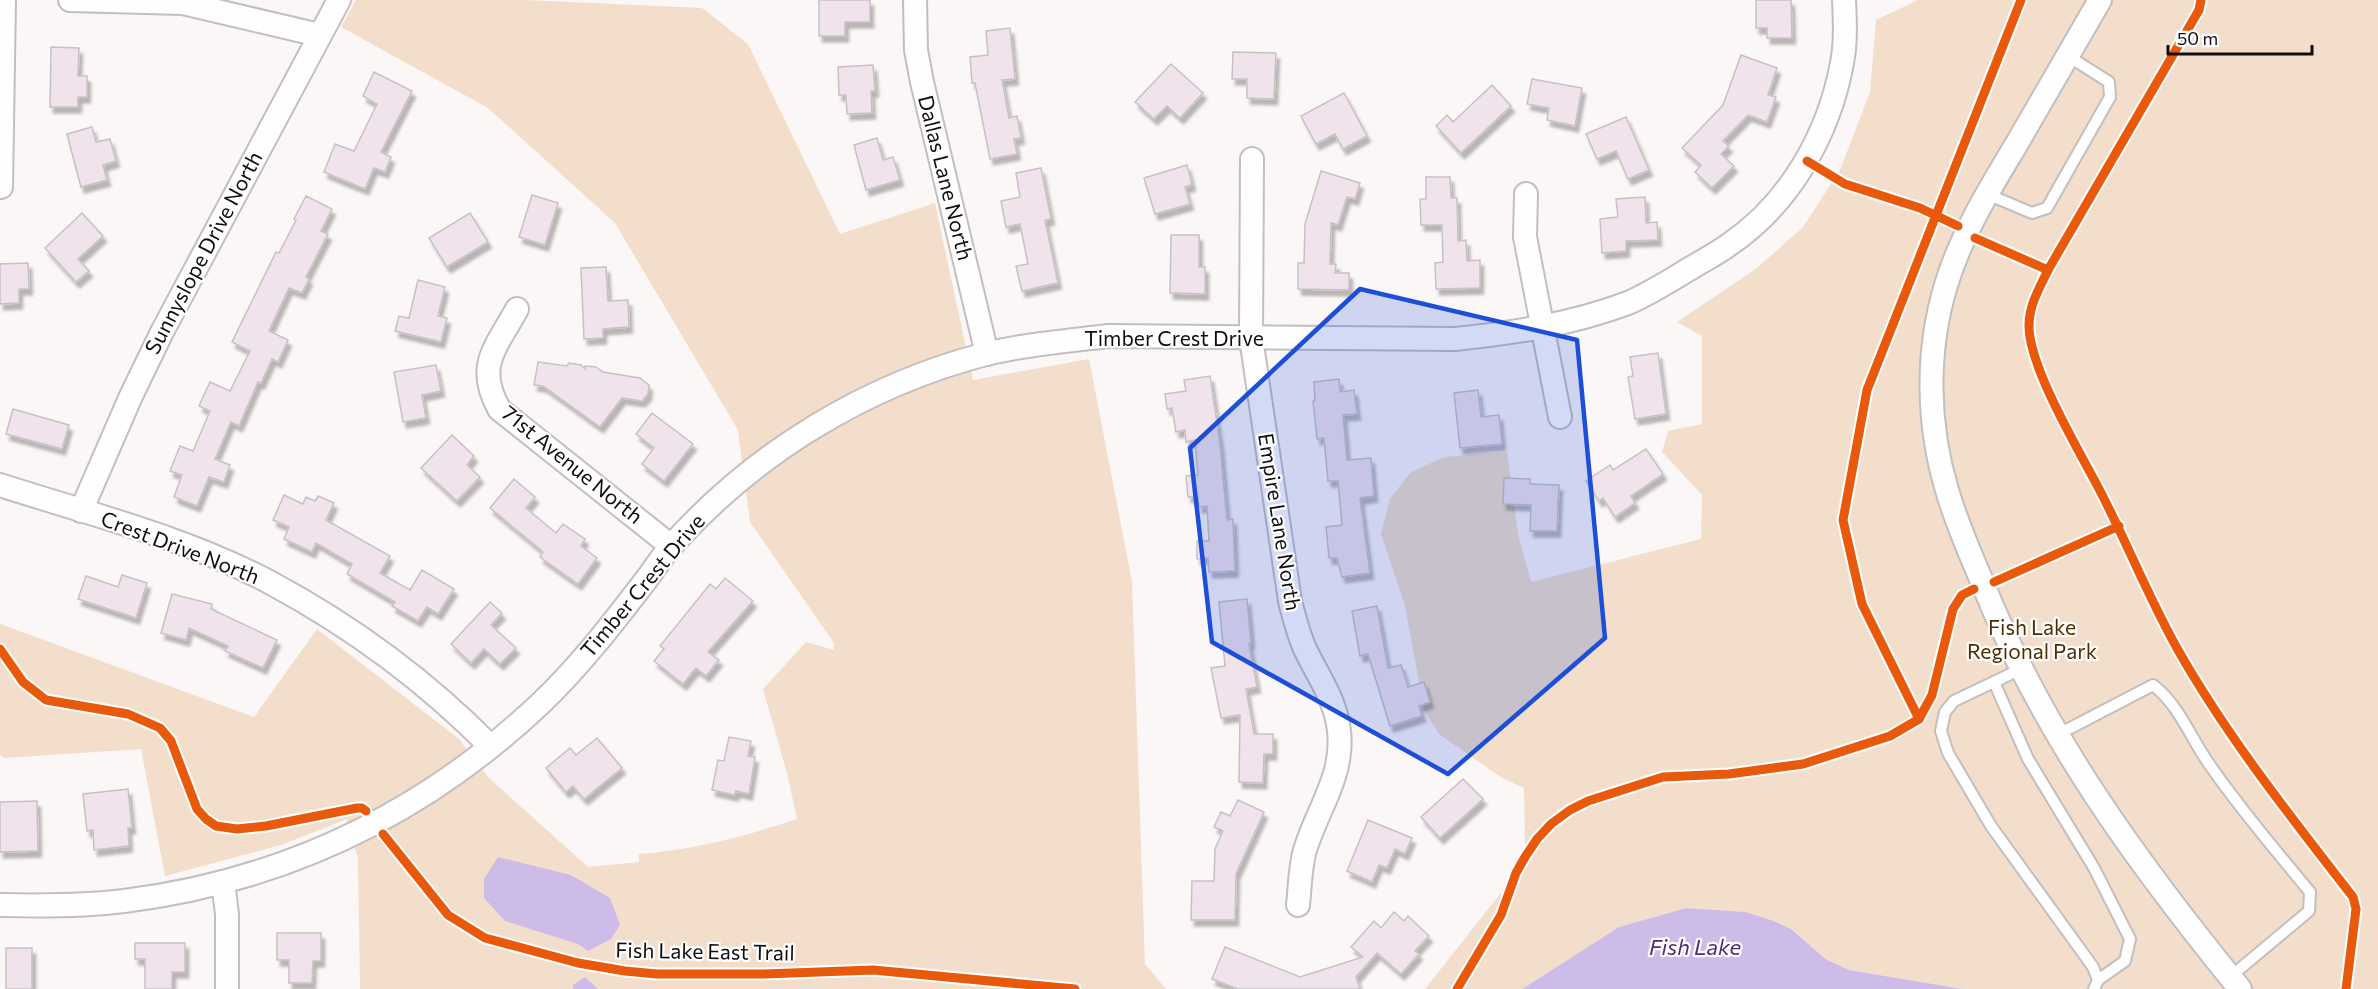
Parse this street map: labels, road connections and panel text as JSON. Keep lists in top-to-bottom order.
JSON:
{
  "streets": {
    "street": [
      "Dallas Lane North",
      "Sunnyslope Drive North",
      "Timber Crest Drive",
      "71st Avenue North",
      "Empire Lane North",
      "Crest Drive North"
    ],
    "cycle path": ["Fish Lake East Trail"]
  },
  "crossings": [
    ["Dallas Lane North", "Timber Crest Drive"],
    ["Sunnyslope Drive North", "Crest Drive North"],
    ["Timber Crest Drive", "71st Avenue North"],
    ["Timber Crest Drive", "Empire Lane North"],
    ["Timber Crest Drive", "Crest Drive North"]
  ],
  "water": ["Fish Lake"],
  "parks": ["Fish Lake Regional Park"],
  "scale_bar": "50 m"
}
